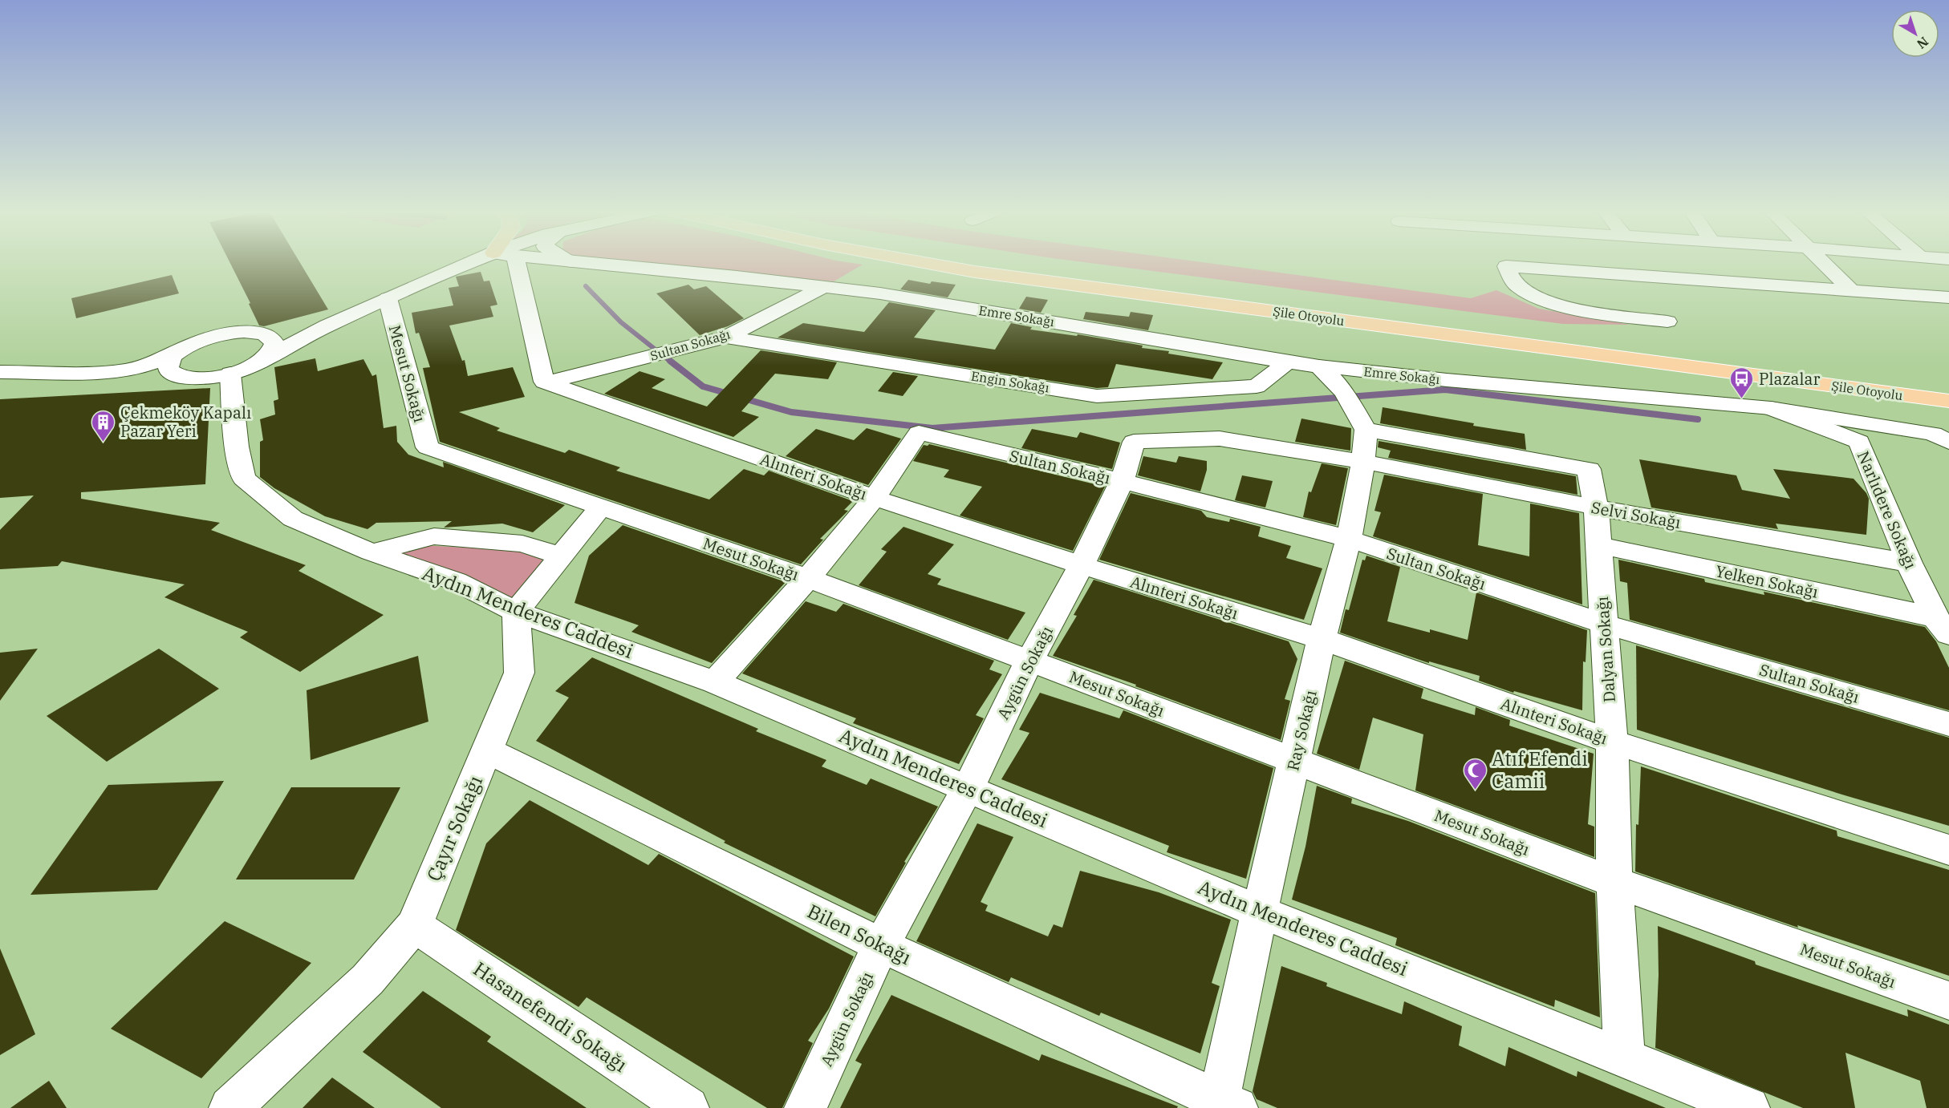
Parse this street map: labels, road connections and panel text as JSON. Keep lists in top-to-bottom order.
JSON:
{
  "streets": {
    "highway": ["Şile Otoyolu"],
    "street": [
      "Emre Sokağı",
      "Sultan Sokağı",
      "Mesut Sokağı",
      "Engin Sokağı",
      "Alınteri Sokağı",
      "Narlıdere Sokağı",
      "Selvi Sokağı",
      "Yelken Sokağı",
      "Aydın Menderes Caddesi",
      "Dalyan Sokağı",
      "Aygün Sokağı",
      "Ray Sokağı",
      "Çayır Sokağı",
      "Bilen Sokağı",
      "Hasanefendi Sokağı"
    ]
  },
  "crossings": [
    ["Emre Sokağı", "Sultan Sokağı"],
    ["Emre Sokağı", "Engin Sokağı"],
    ["Emre Sokağı", "Narlıdere Sokağı"],
    ["Sultan Sokağı", "Engin Sokağı"],
    ["Sultan Sokağı", "Alınteri Sokağı"],
    ["Sultan Sokağı", "Dalyan Sokağı"],
    ["Sultan Sokağı", "Aygün Sokağı"],
    ["Sultan Sokağı", "Ray Sokağı"],
    ["Mesut Sokağı", "Dalyan Sokağı"],
    ["Mesut Sokağı", "Aygün Sokağı"],
    ["Mesut Sokağı", "Ray Sokağı"],
    ["Alınteri Sokağı", "Dalyan Sokağı"],
    ["Alınteri Sokağı", "Aygün Sokağı"],
    ["Alınteri Sokağı", "Ray Sokağı"],
    ["Narlıdere Sokağı", "Selvi Sokağı"],
    ["Narlıdere Sokağı", "Yelken Sokağı"],
    ["Selvi Sokağı", "Dalyan Sokağı"],
    ["Selvi Sokağı", "Aygün Sokağı"],
    ["Selvi Sokağı", "Ray Sokağı"],
    ["Yelken Sokağı", "Dalyan Sokağı"],
    ["Aydın Menderes Caddesi", "Dalyan Sokağı"],
    ["Aydın Menderes Caddesi", "Aygün Sokağı"],
    ["Aydın Menderes Caddesi", "Ray Sokağı"],
    ["Aydın Menderes Caddesi", "Çayır Sokağı"],
    ["Dalyan Sokağı", "Ray Sokağı"],
    ["Aygün Sokağı", "Ray Sokağı"],
    ["Aygün Sokağı", "Bilen Sokağı"],
    ["Ray Sokağı", "Bilen Sokağı"],
    ["Çayır Sokağı", "Bilen Sokağı"],
    ["Çayır Sokağı", "Hasanefendi Sokağı"]
  ],
  "places": {
    "bus stop": ["Plazalar"],
    "building": ["Çekmeköy Kapalı Pazar Yeri"],
    "mosque": ["Atıf Efendi Camii"]
  },
  "north": "bottom right"
}
